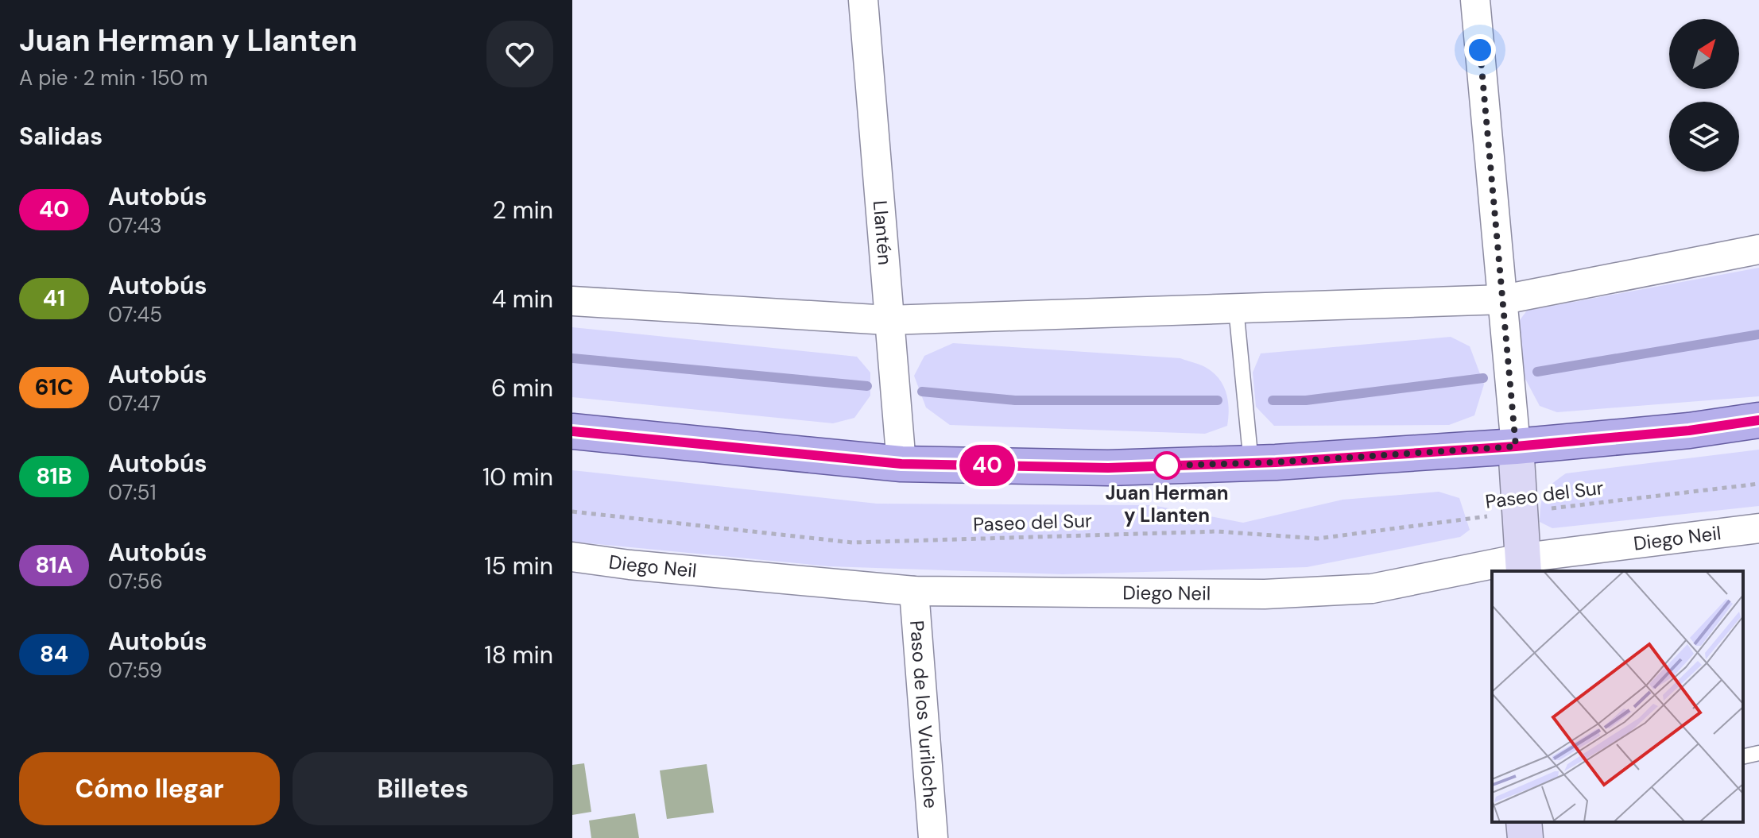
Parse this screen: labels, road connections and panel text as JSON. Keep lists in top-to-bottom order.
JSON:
{
  "streets": {
    "street": ["Llantén", "Diego Neil", "Paso de los Vuriloche"],
    "path": ["Paseo del Sur"]
  },
  "crossings": [
    ["Diego Neil", "Paso de los Vuriloche"]
  ],
  "places": ["Juan Herman y Llanten"],
  "lines": ["bus line 40"],
  "north": "top right",
  "page": {
    "heading": [
      ["Juan Herman y Llanten", "A pie · 2 min · 150 m"],
      "Salidas"
    ],
    "on_map": "40",
    "list": [
      {
        "mark": "40",
        "name": "Autobús",
        "note": "07:43",
        "value": "2 min"
      },
      {
        "mark": "41",
        "name": "Autobús",
        "note": "07:45",
        "value": "4 min"
      },
      {
        "mark": "61C",
        "name": "Autobús",
        "note": "07:47",
        "value": "6 min"
      },
      {
        "mark": "81B",
        "name": "Autobús",
        "note": "07:51",
        "value": "10 min"
      },
      {
        "mark": "81A",
        "name": "Autobús",
        "note": "07:56",
        "value": "15 min"
      },
      {
        "mark": "84",
        "name": "Autobús",
        "note": "07:59",
        "value": "18 min"
      }
    ],
    "buttons": ["Cómo llegar", "Billetes"]
  }
}
